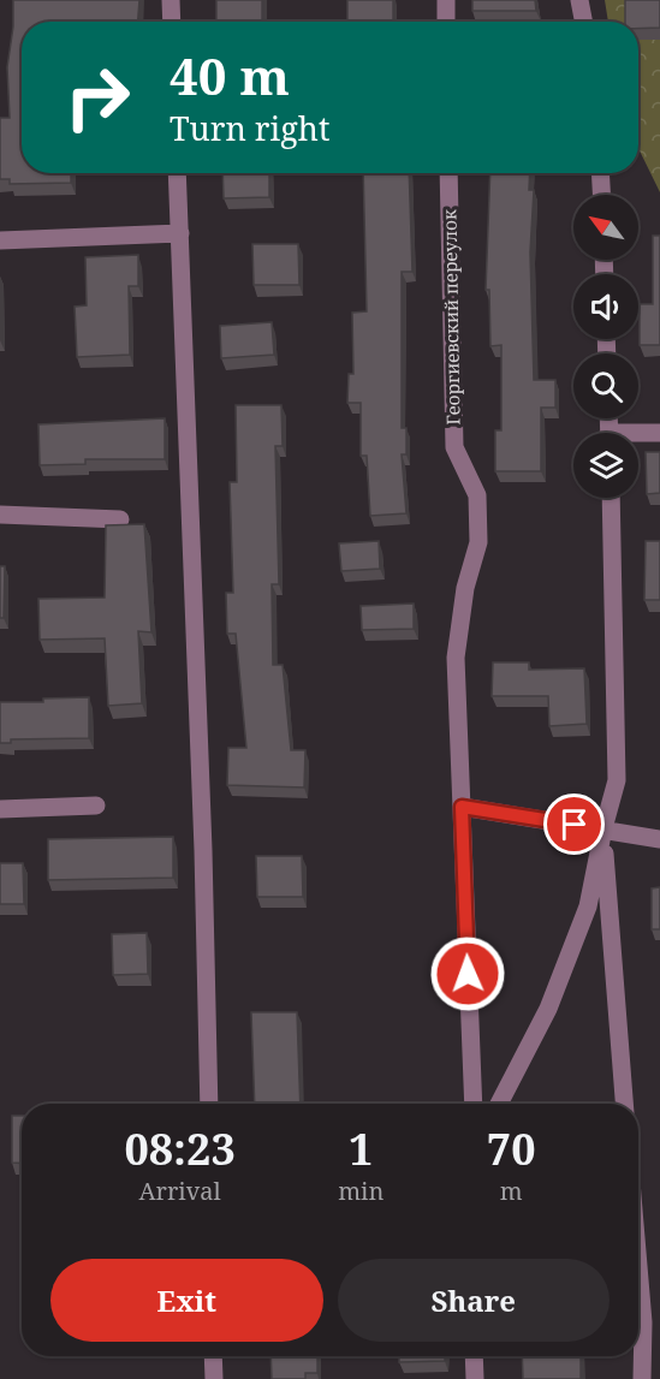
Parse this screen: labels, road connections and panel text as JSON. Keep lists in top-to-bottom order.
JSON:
{
  "streets": {
    "street": ["Георгиевский переулок"]
  },
  "north": "top left",
  "page": {
    "turn": ["40 m", "Turn right"],
    "eta": [
      "08:23",
      "Arrival",
      "1",
      "min",
      "70",
      "m"
    ],
    "buttons": ["Exit", "Share"]
  }
}
